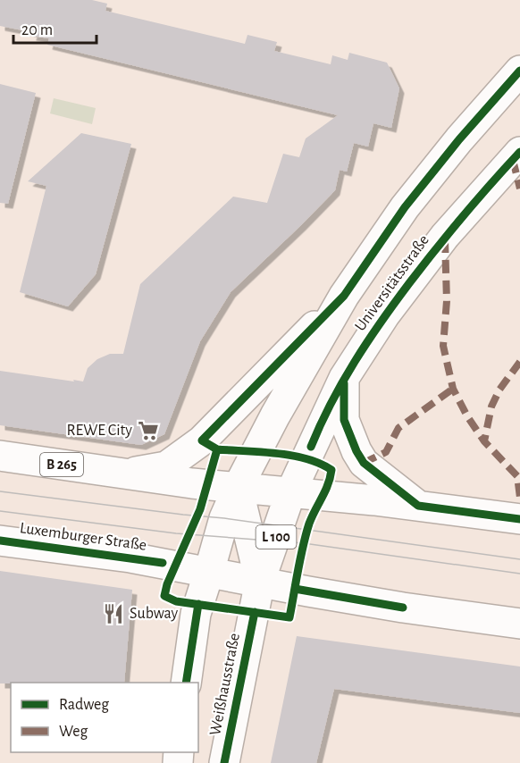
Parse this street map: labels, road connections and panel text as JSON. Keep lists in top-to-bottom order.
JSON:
{
  "streets": {
    "main road": [
      "Universitätsstraße",
      "B 265",
      "Luxemburger Straße",
      "L 100",
      "Weißhausstraße"
    ]
  },
  "crossings": [
    ["Universitätsstraße", "B 265"],
    ["Universitätsstraße", "Weißhausstraße"],
    ["B 265", "Weißhausstraße"],
    ["Luxemburger Straße", "Weißhausstraße"]
  ],
  "places": {
    "supermarket": ["REWE City"],
    "restaurant": ["Subway"]
  },
  "legend": ["Radweg", "Weg"],
  "scale_bar": "20 m"
}
